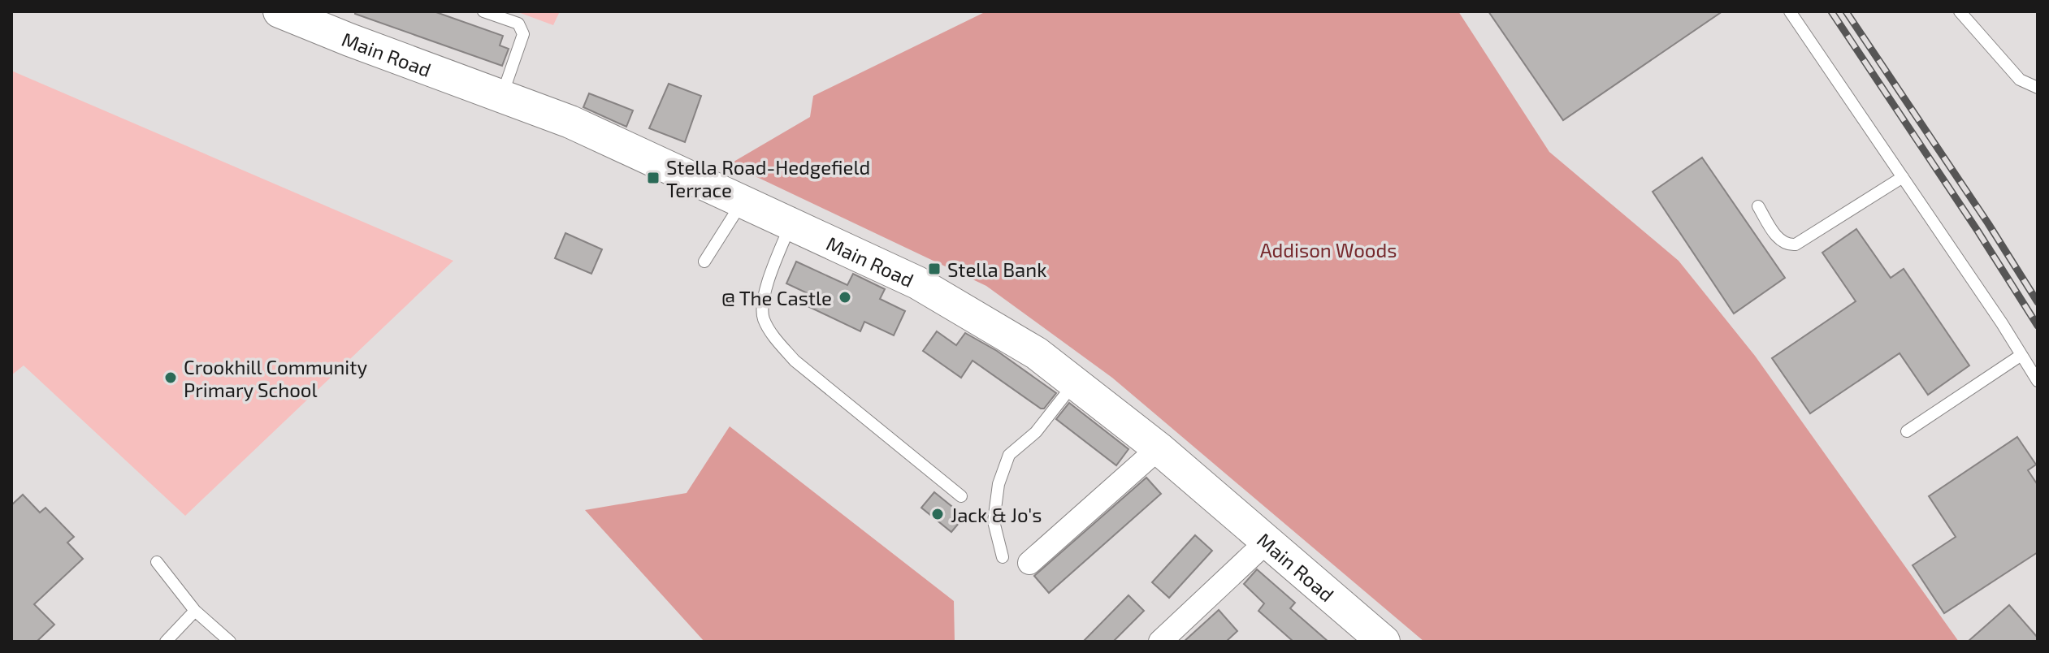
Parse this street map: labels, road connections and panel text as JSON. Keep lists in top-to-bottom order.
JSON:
{
  "streets": {
    "main road": ["Main Road"]
  },
  "parks": ["Addison Woods"],
  "places": {
    "transit": ["Stella Road-Hedgefield Terrace", "Stella Bank"],
    "other": ["@ The Castle", "Crookhill Community Primary School", "Jack & Jo's"]
  }
}
